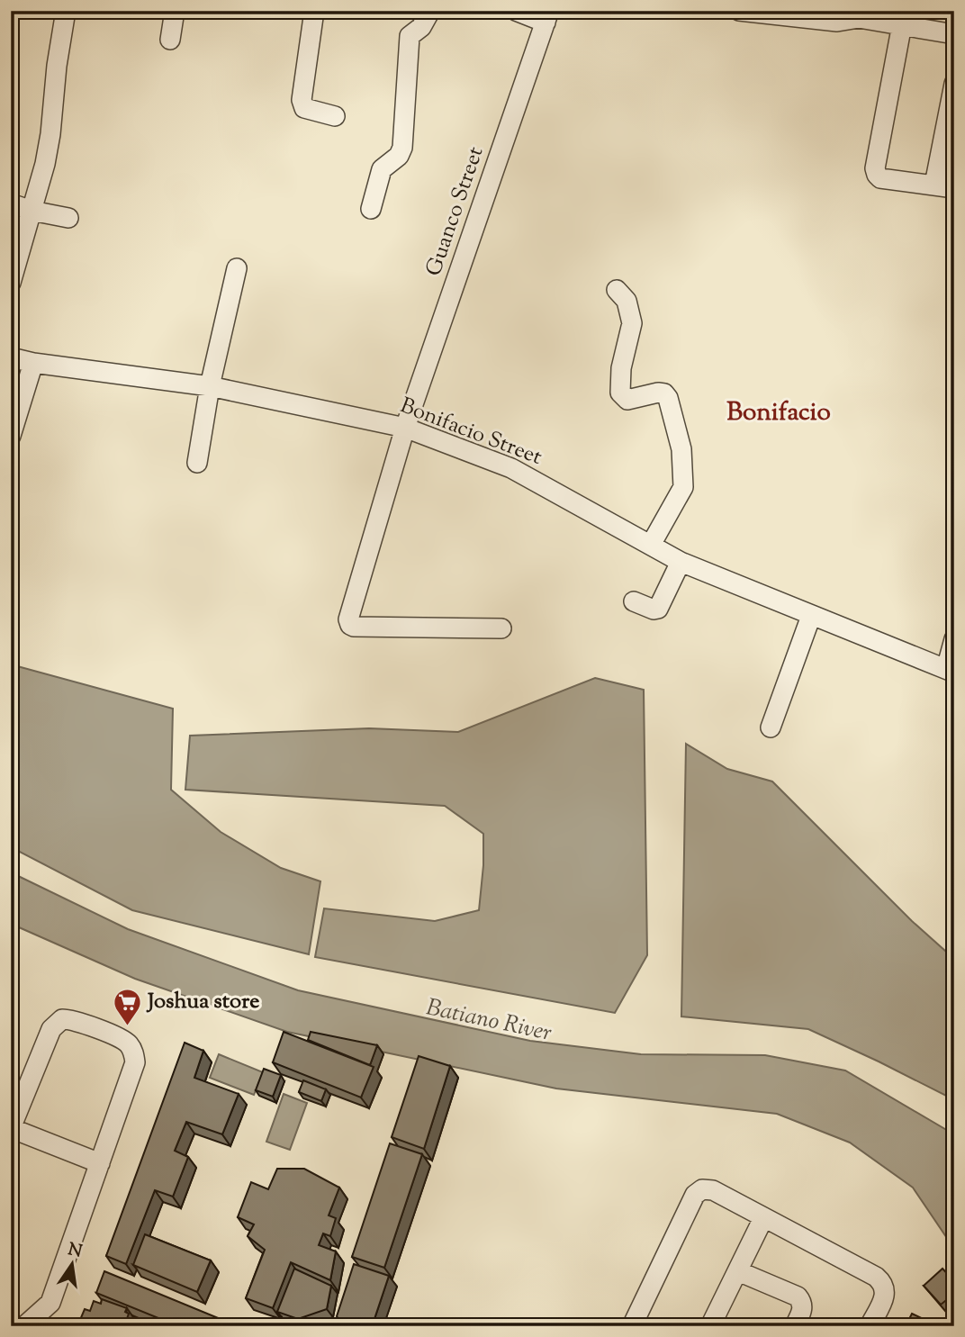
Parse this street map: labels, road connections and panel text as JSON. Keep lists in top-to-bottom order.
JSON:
{
  "streets": {
    "street": ["Guanco Street", "Bonifacio Street"]
  },
  "crossings": [
    ["Guanco Street", "Bonifacio Street"]
  ],
  "districts": ["Bonifacio"],
  "water": ["Batiano River"],
  "places": {
    "supermarket": ["Joshua store"]
  },
  "north": "top"
}
